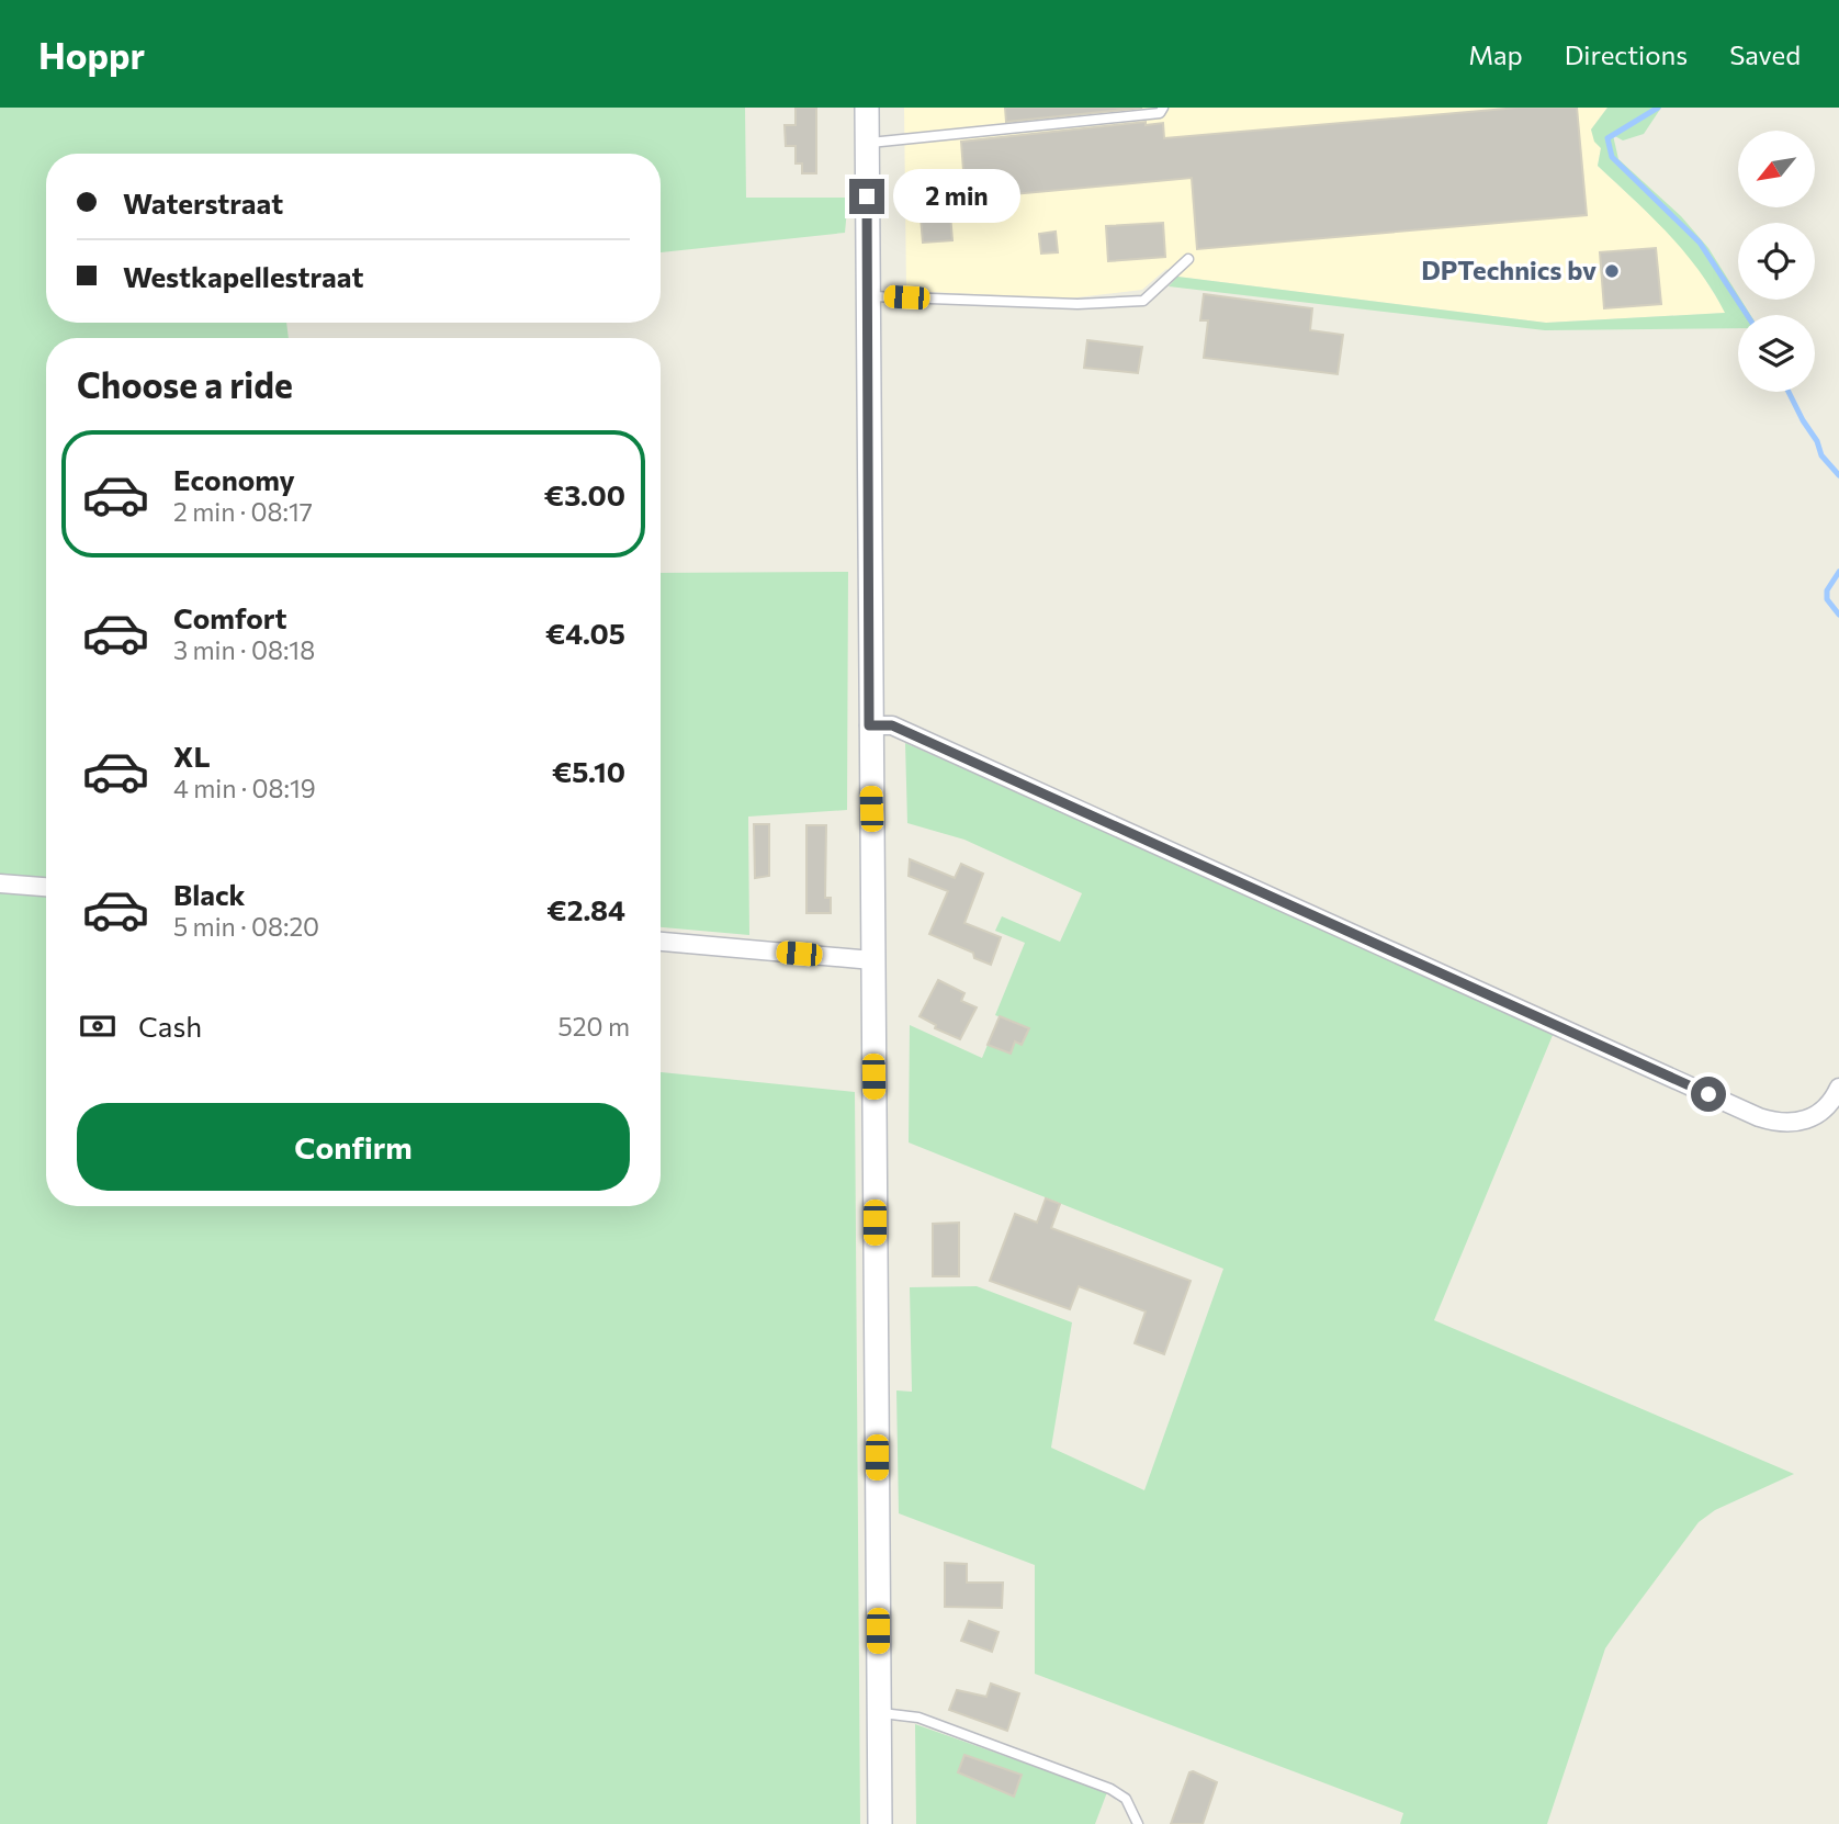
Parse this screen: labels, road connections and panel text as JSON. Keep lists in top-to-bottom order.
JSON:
{
  "places": ["DPTechnics bv"],
  "north": "bottom left",
  "page": {
    "header": "Hoppr",
    "nav": ["Map", "Directions", "Saved"],
    "banner": ["Waterstraat", "Westkapellestraat"],
    "bubble": "2 min",
    "heading": "Choose a ride",
    "list": [
      {
        "name": "Economy",
        "note": "2 min · 08:17",
        "value": "€3.00"
      },
      {
        "name": "Comfort",
        "note": "3 min · 08:18",
        "value": "€4.05"
      },
      {
        "name": "XL",
        "note": "4 min · 08:19",
        "value": "€5.10"
      },
      {
        "name": "Black",
        "note": "5 min · 08:20",
        "value": "€2.84"
      }
    ],
    "pay": ["Cash", "520 m"],
    "buttons": "Confirm"
  }
}
